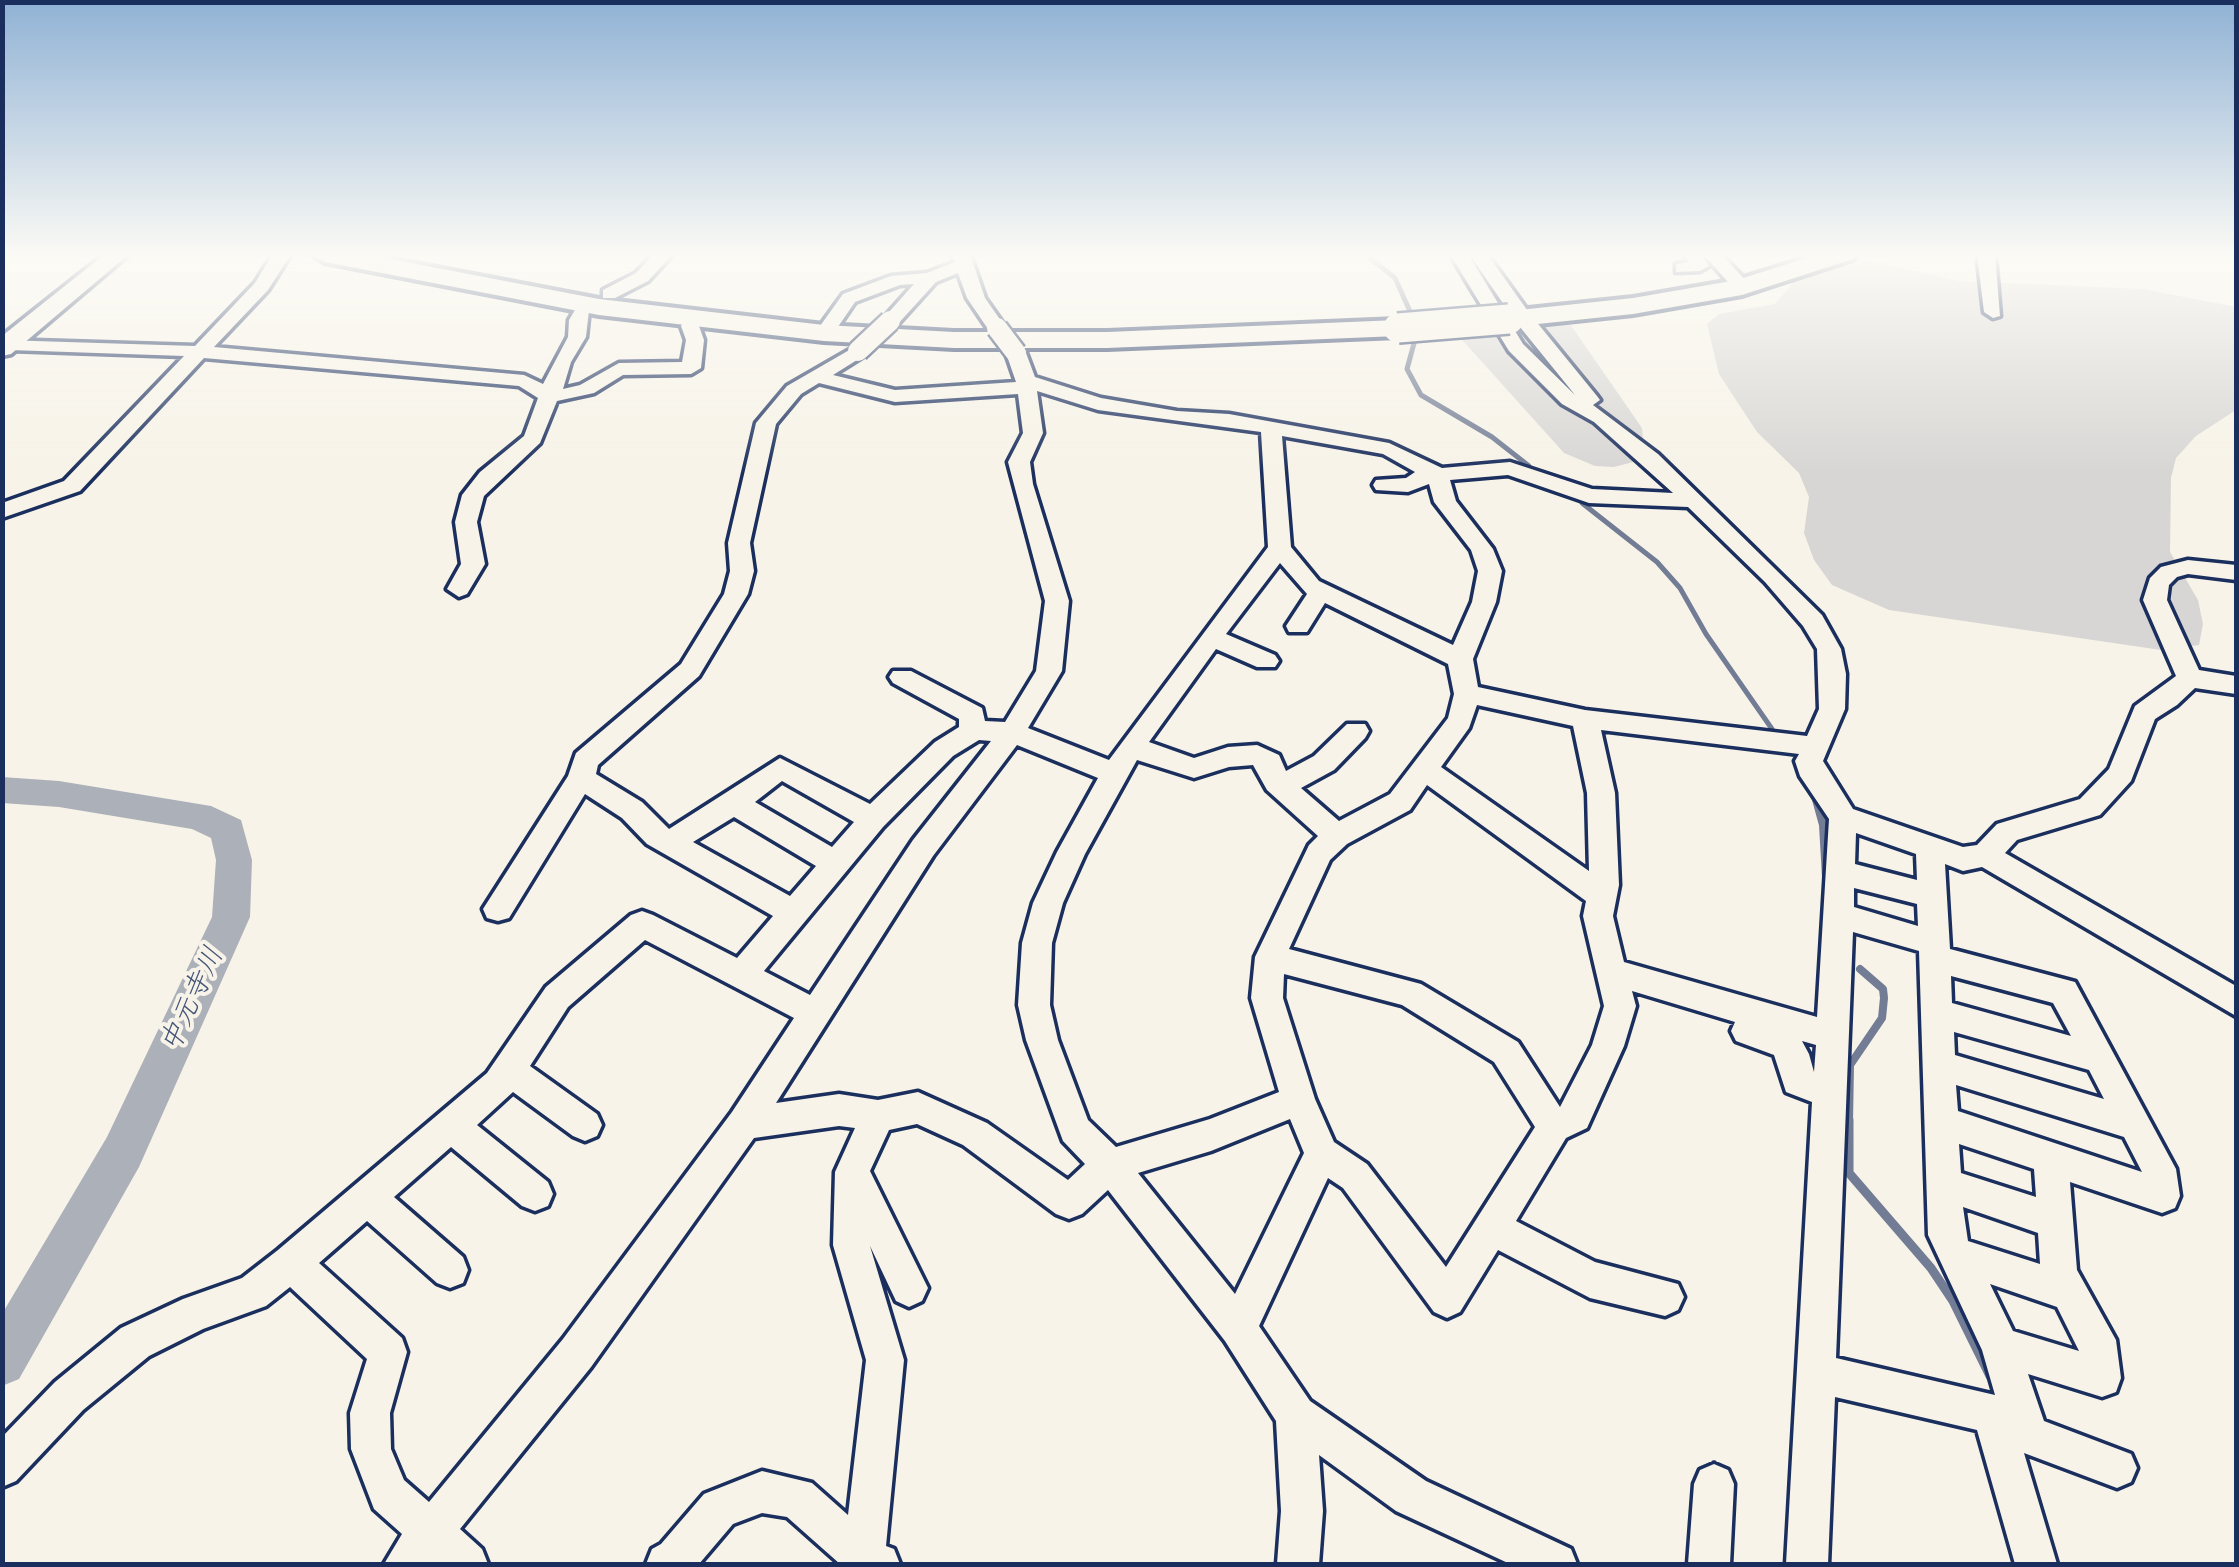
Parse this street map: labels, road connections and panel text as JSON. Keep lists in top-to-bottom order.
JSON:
{
  "water": ["中元寺川"]
}
